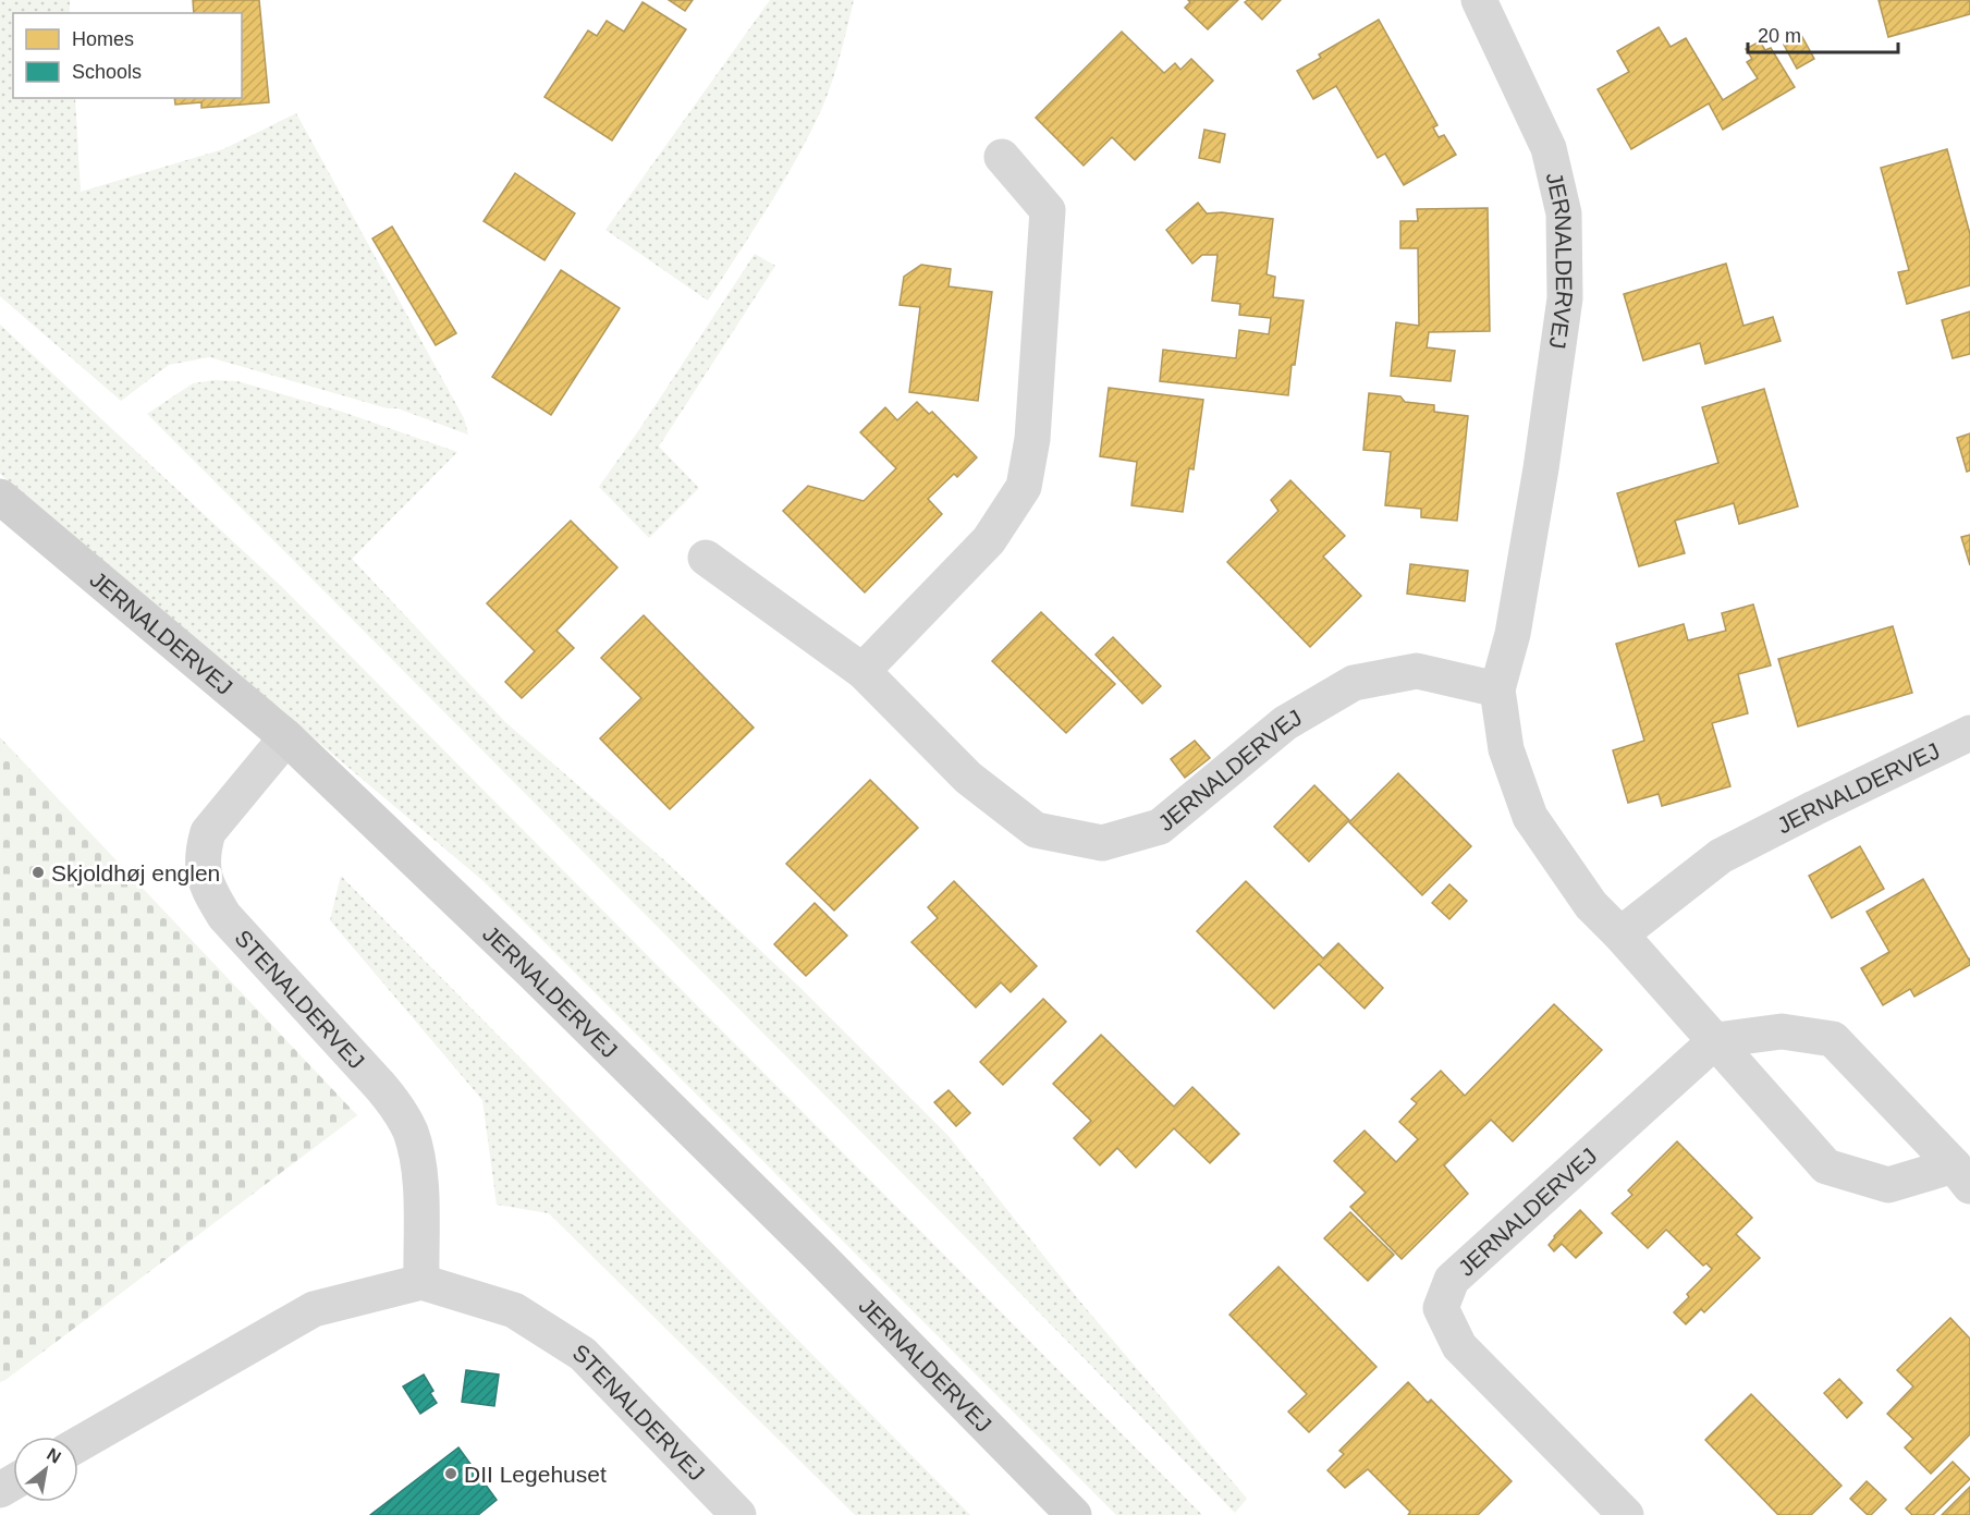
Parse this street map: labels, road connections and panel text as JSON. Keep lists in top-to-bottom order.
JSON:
{
  "streets": {
    "street": ["JERNALDERVEJ", "STENALDERVEJ"]
  },
  "crossings": [
    ["JERNALDERVEJ", "STENALDERVEJ"]
  ],
  "places": ["Skjoldhøj englen", "DII Legehuset"],
  "legend": ["Homes", "Schools"],
  "scale_bar": "20 m",
  "north": "top right"
}
